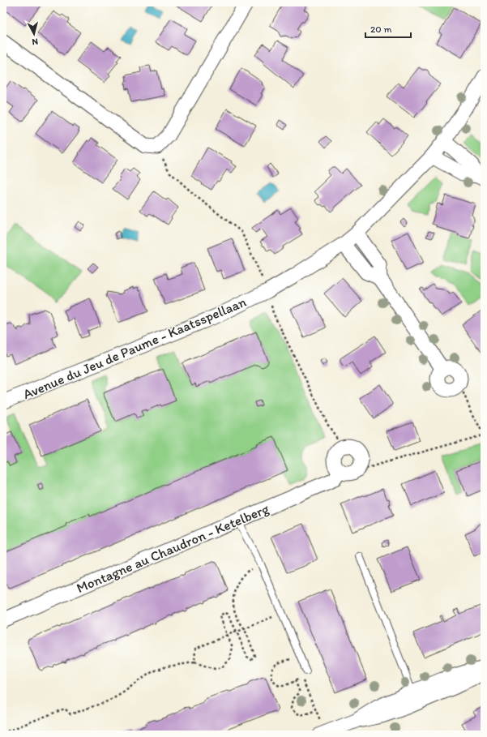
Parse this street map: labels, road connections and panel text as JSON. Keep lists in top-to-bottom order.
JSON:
{
  "streets": {
    "street": ["Avenue du Jeu de Paume - Kaatsspellaan", "Montagne au Chaudron - Ketelberg"]
  },
  "scale_bar": "20 m",
  "north": "bottom"
}
